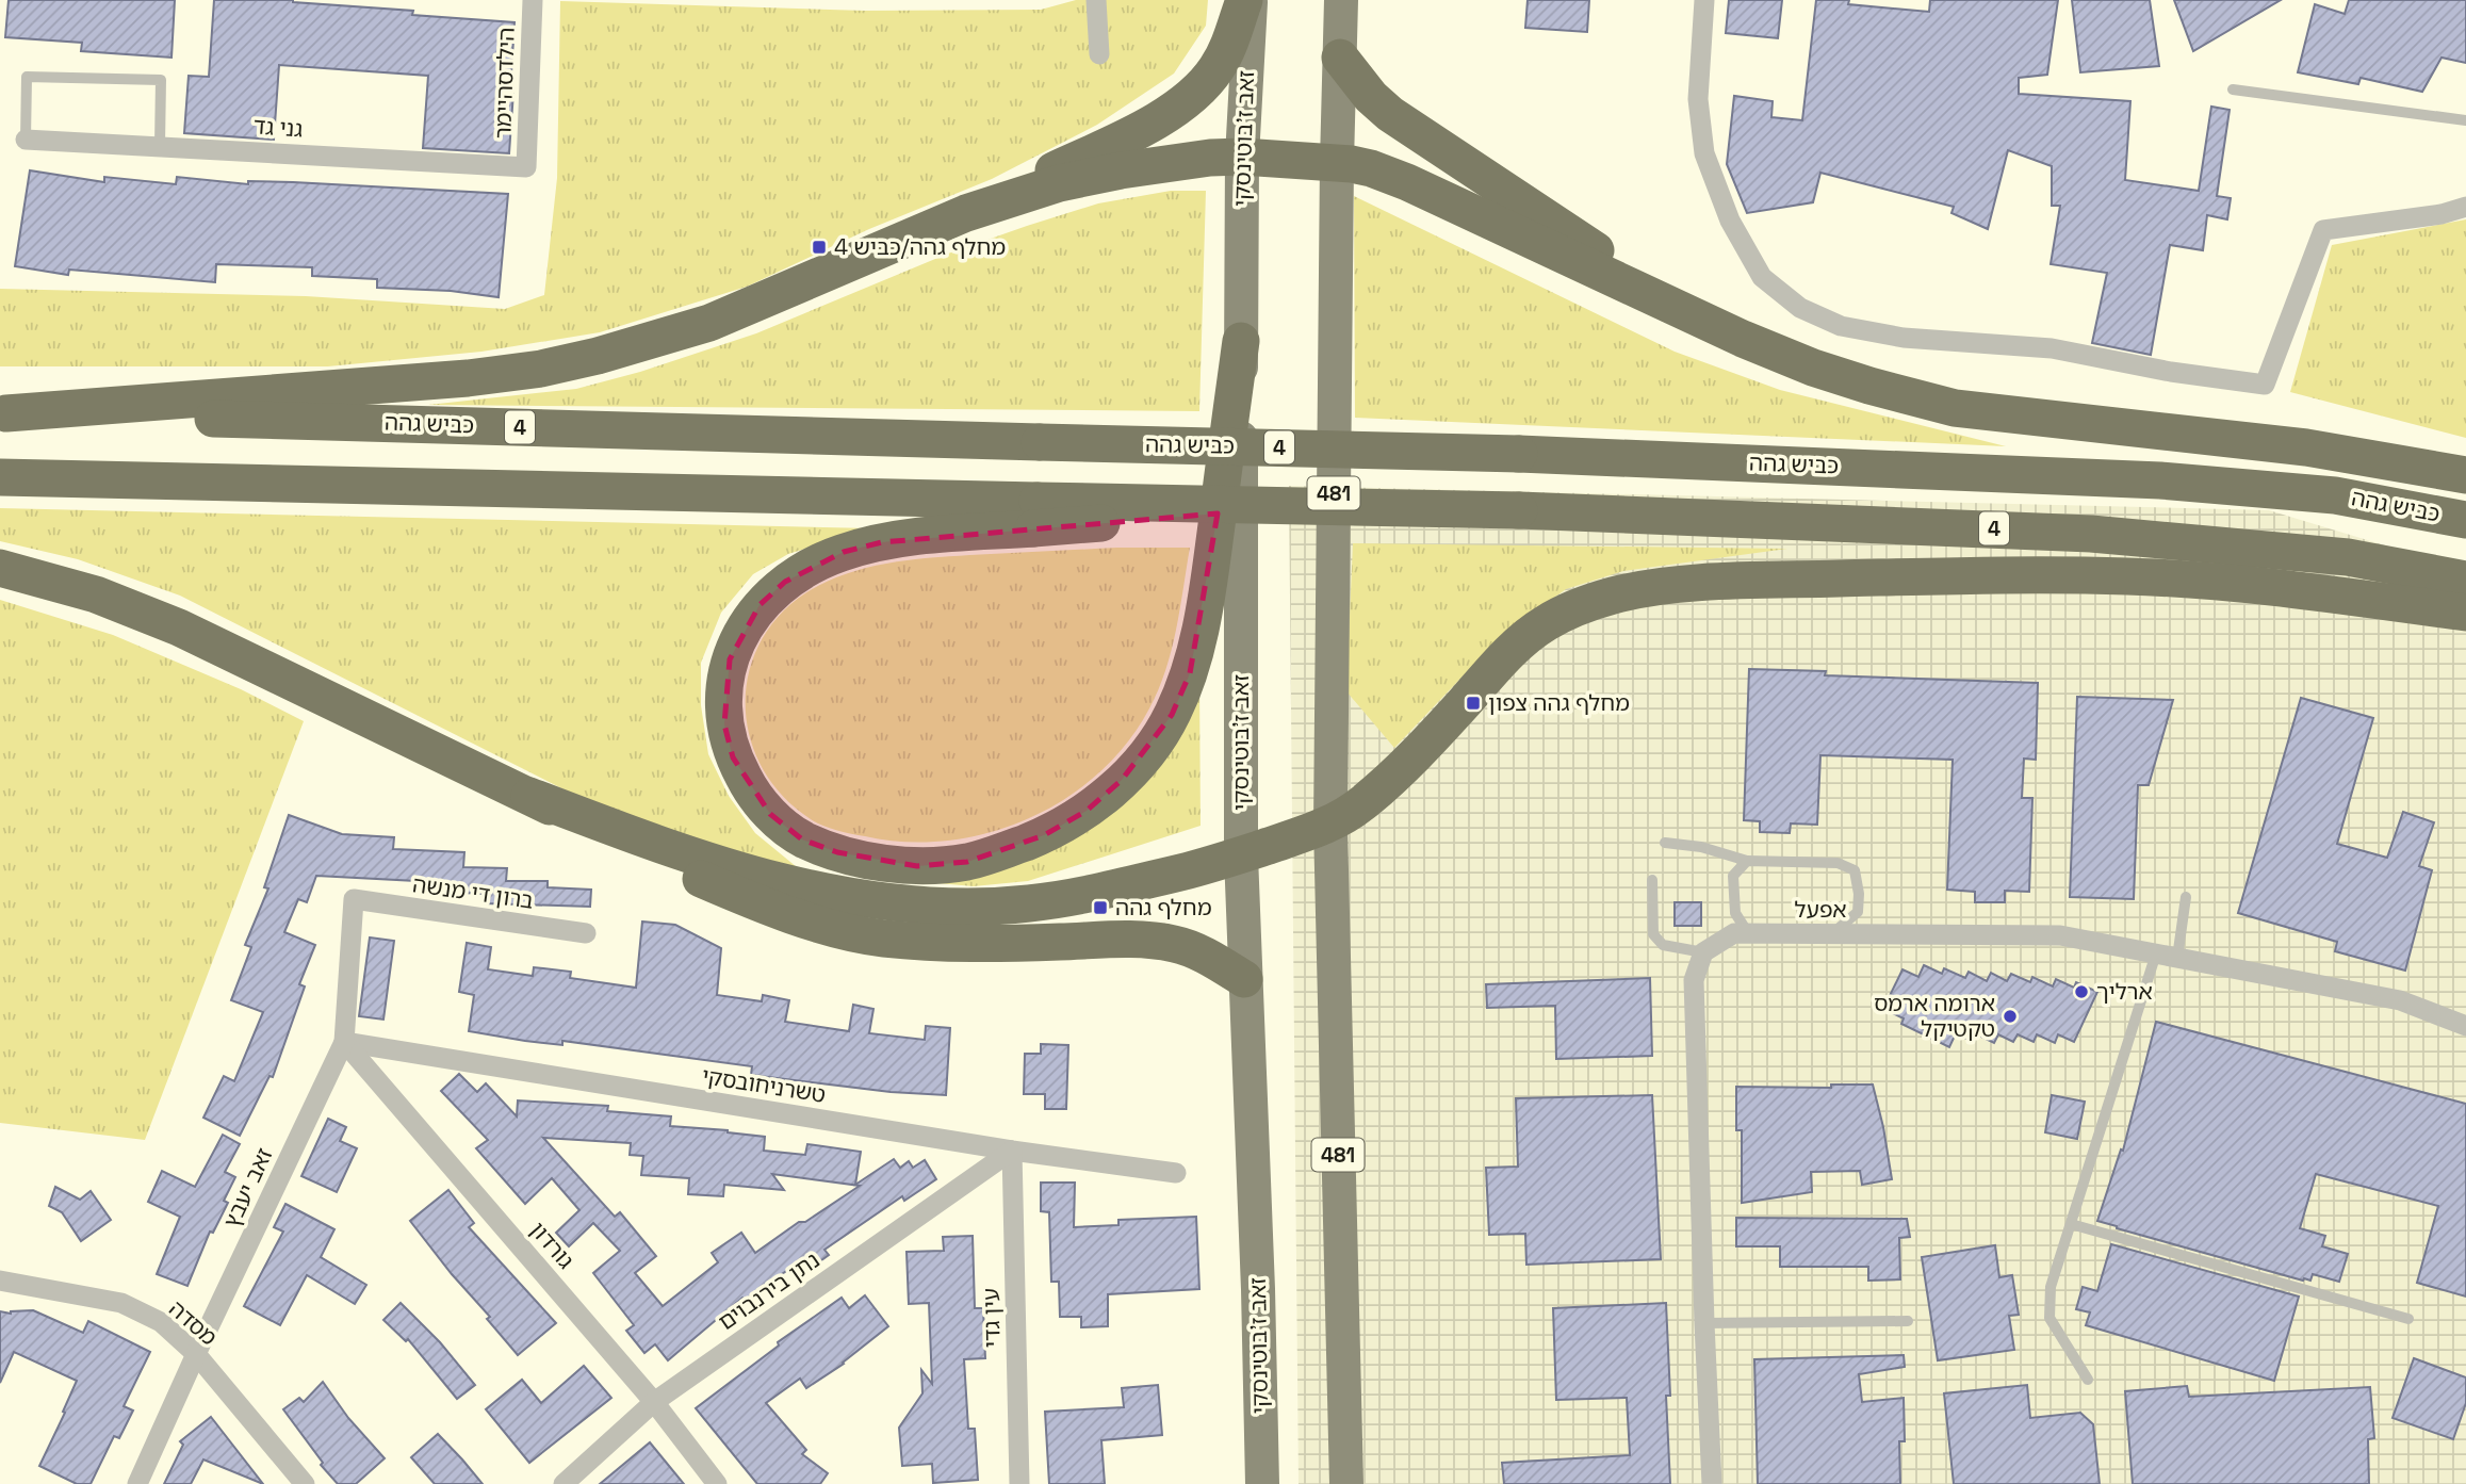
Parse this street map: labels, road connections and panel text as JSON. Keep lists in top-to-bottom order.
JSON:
{
  "streets": {
    "highway": ["כביש גהה", "4"],
    "main road": ["זאב ז'בוטינסקי", "481"],
    "street": [
      "הילדסהיימר",
      "גני גד",
      "ברון די מנשה",
      "אפעל",
      "טשרניחובסקי",
      "זאב יעבץ",
      "גורדון",
      "נתן בירנבוים",
      "עין גדי",
      "מסדה"
    ]
  },
  "crossings": [
    ["הילדסהיימר", "גני גד"],
    ["ברון די מנשה", "זאב יעבץ"],
    ["טשרניחובסקי", "זאב יעבץ"],
    ["טשרניחובסקי", "גורדון"],
    ["טשרניחובסקי", "נתן בירנבוים"],
    ["טשרניחובסקי", "עין גדי"],
    ["זאב יעבץ", "גורדון"],
    ["זאב יעבץ", "מסדה"],
    ["גורדון", "נתן בירנבוים"],
    ["נתן בירנבוים", "עין גדי"]
  ],
  "places": {
    "transit": ["מחלף גהה/כביש 4", "מחלף גהה צפון", "מחלף גהה"],
    "other": ["ארליך", "ארומה ארמס טקטיקל"]
  }
}
